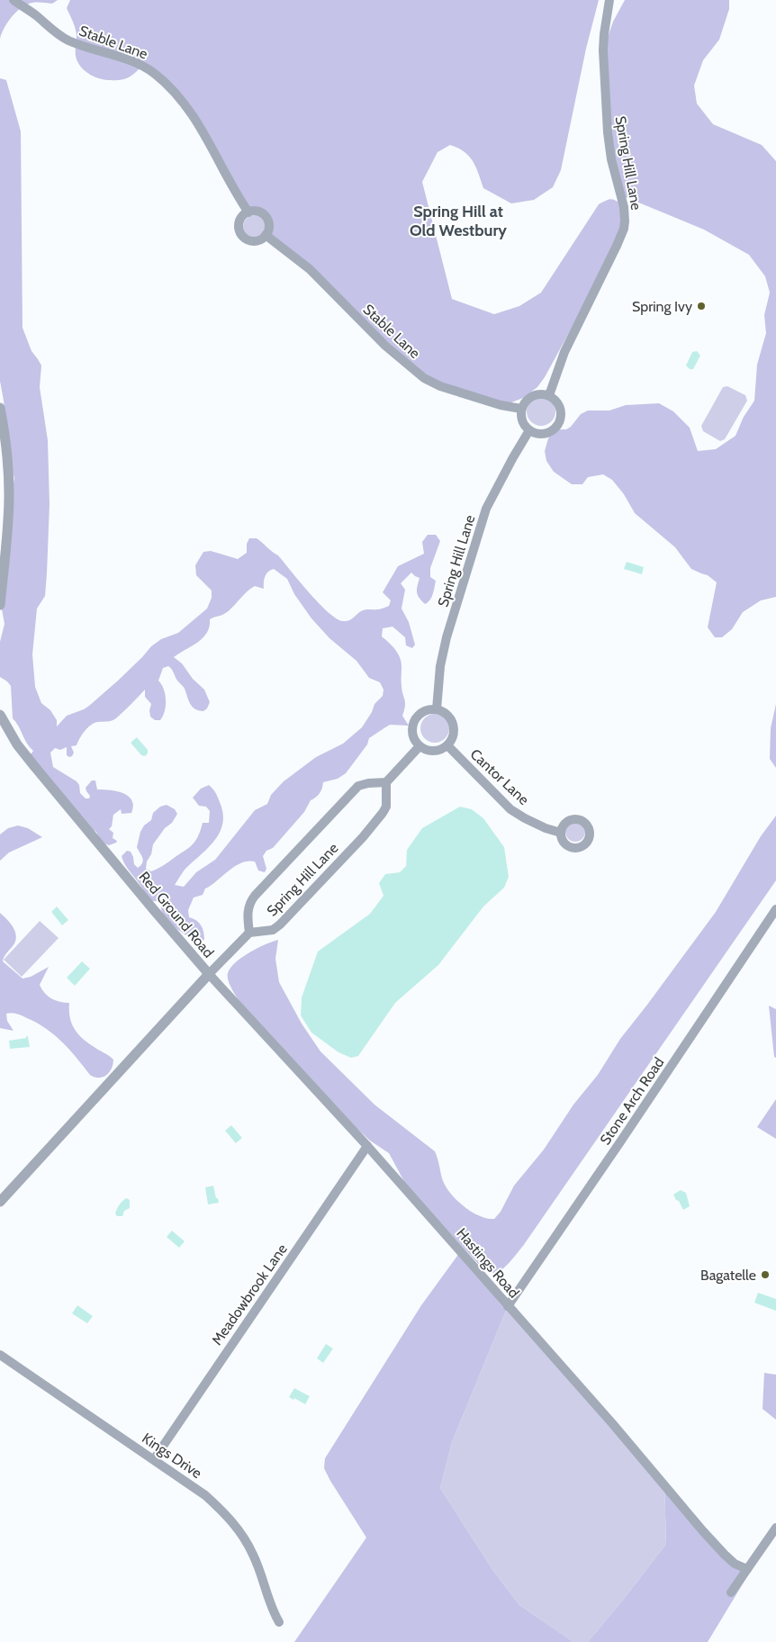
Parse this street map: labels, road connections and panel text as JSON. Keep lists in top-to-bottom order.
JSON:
{
  "streets": {
    "street": [
      "Stable Lane",
      "Spring Hill Lane",
      "Cantor Lane",
      "Red Ground Road",
      "Stone Arch Road",
      "Hastings Road",
      "Meadowbrook Lane",
      "Kings Drive"
    ]
  },
  "crossings": [
    ["Stable Lane", "Spring Hill Lane"],
    ["Spring Hill Lane", "Cantor Lane"],
    ["Red Ground Road", "Hastings Road"],
    ["Stone Arch Road", "Hastings Road"],
    ["Hastings Road", "Meadowbrook Lane"],
    ["Meadowbrook Lane", "Kings Drive"]
  ],
  "districts": ["Spring Hill at Old Westbury"],
  "places": ["Spring Ivy", "Bagatelle"]
}
